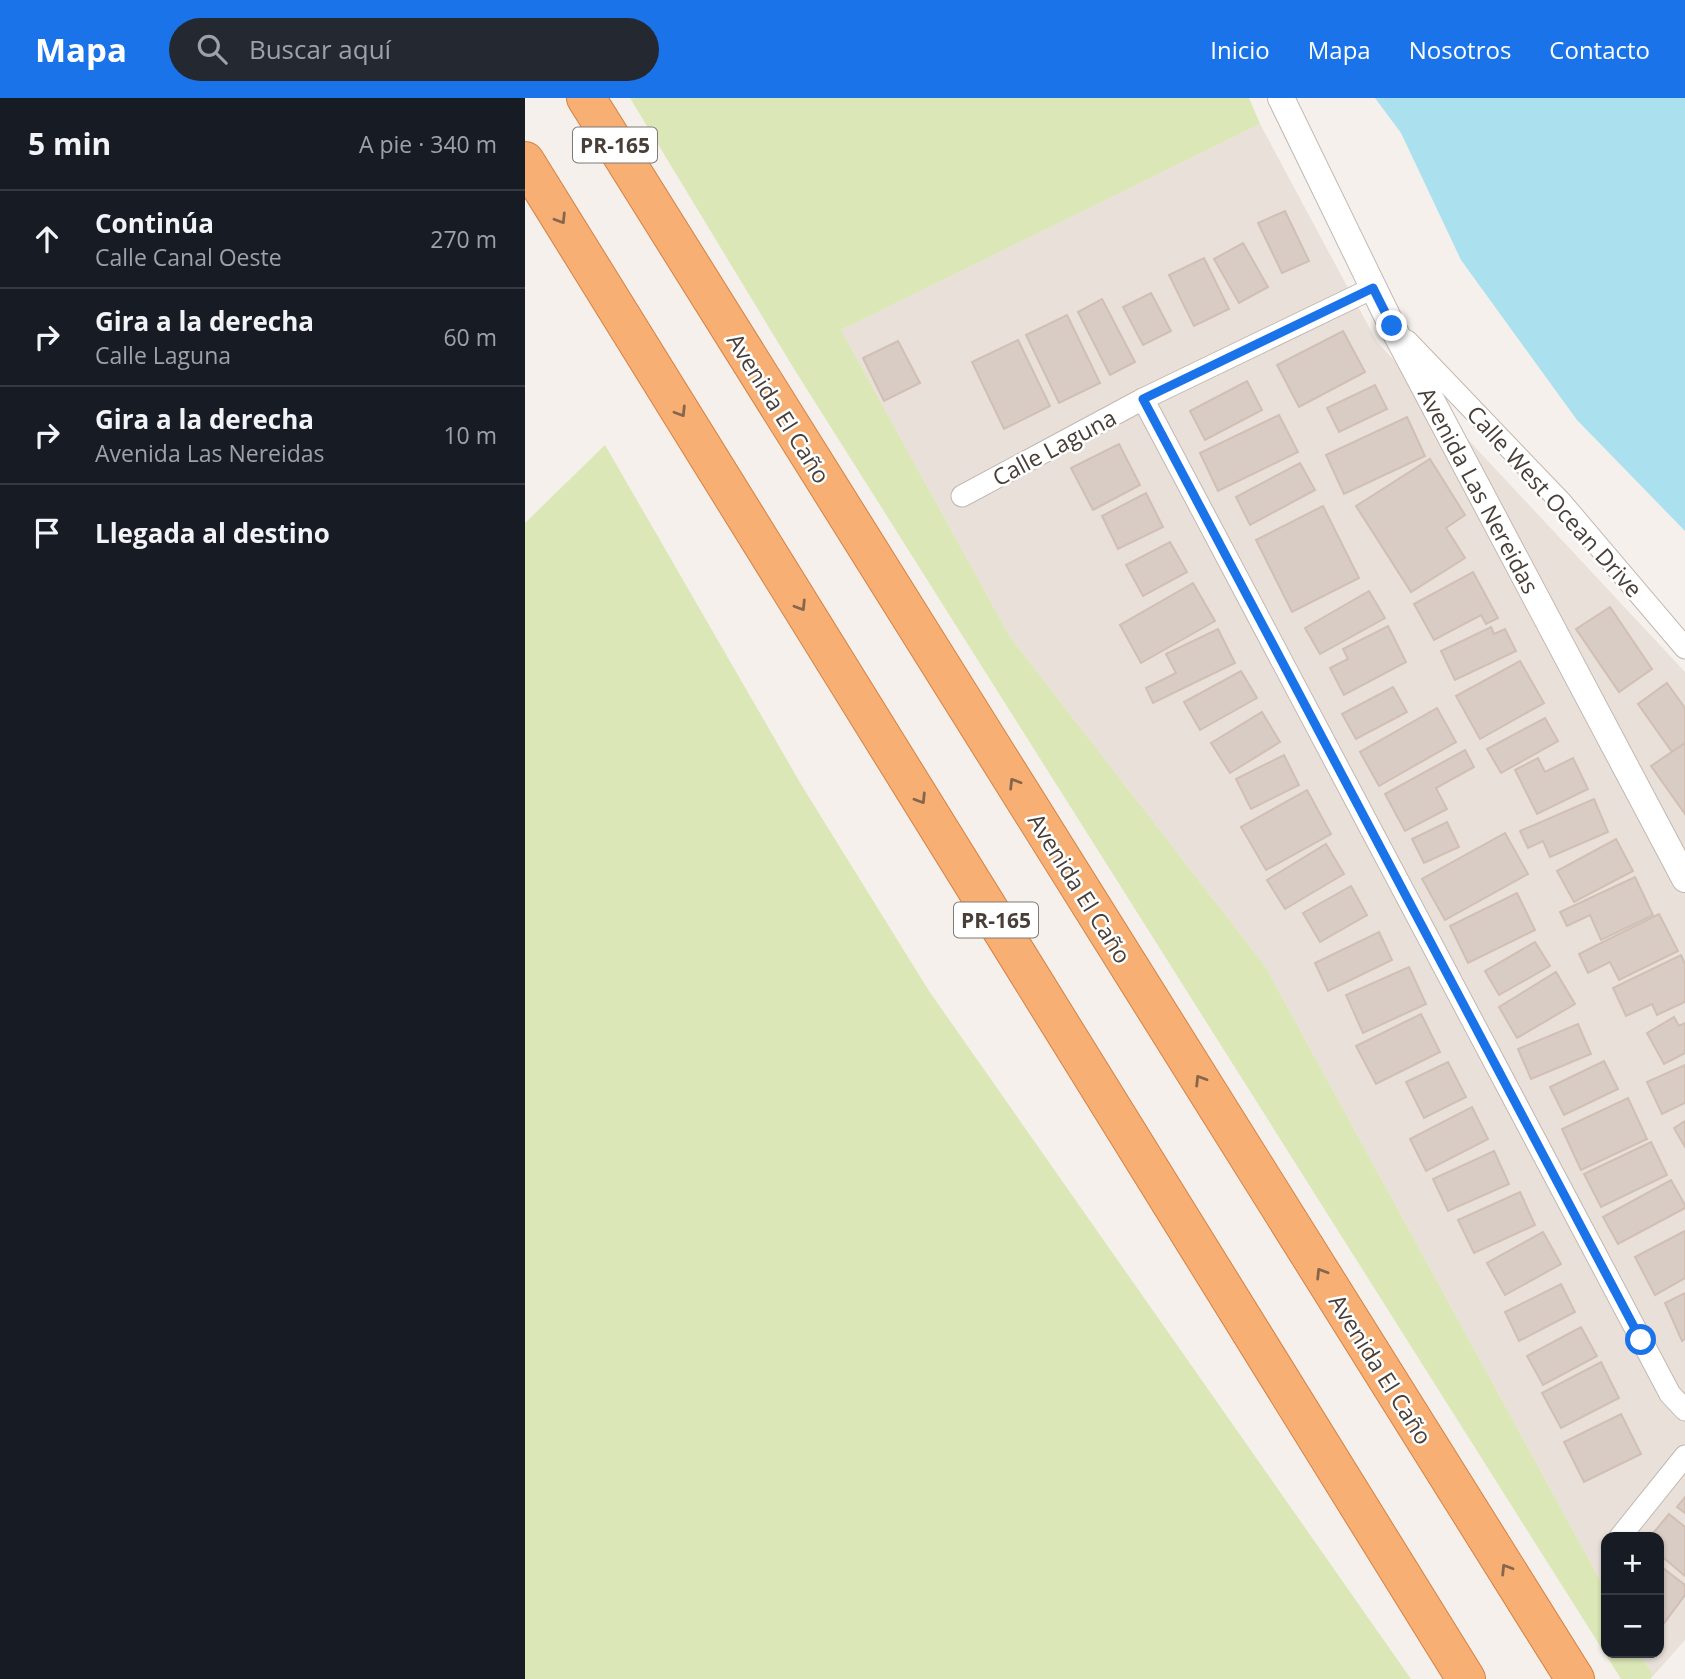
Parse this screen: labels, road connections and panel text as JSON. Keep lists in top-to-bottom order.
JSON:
{
  "streets": {
    "highway": ["PR-165", "Avenida El Caño"],
    "street": ["Calle Laguna", "Avenida Las Nereidas", "Calle West Ocean Drive"]
  },
  "crossings": [
    ["Calle Laguna", "Avenida Las Nereidas"],
    ["Avenida Las Nereidas", "Calle West Ocean Drive"]
  ],
  "page": {
    "header": "Mapa",
    "search": "Buscar aquí",
    "nav": [
      "Inicio",
      "Mapa",
      "Nosotros",
      "Contacto"
    ],
    "heading": ["5 min", "A pie · 340 m"],
    "list": [
      ["Continúa", "Calle Canal Oeste", "270 m"],
      ["Gira a la derecha", "Calle Laguna", "60 m"],
      ["Gira a la derecha", "Avenida Las Nereidas", "10 m"],
      "Llegada al destino"
    ],
    "map_buttons": ["+", "−"]
  }
}
